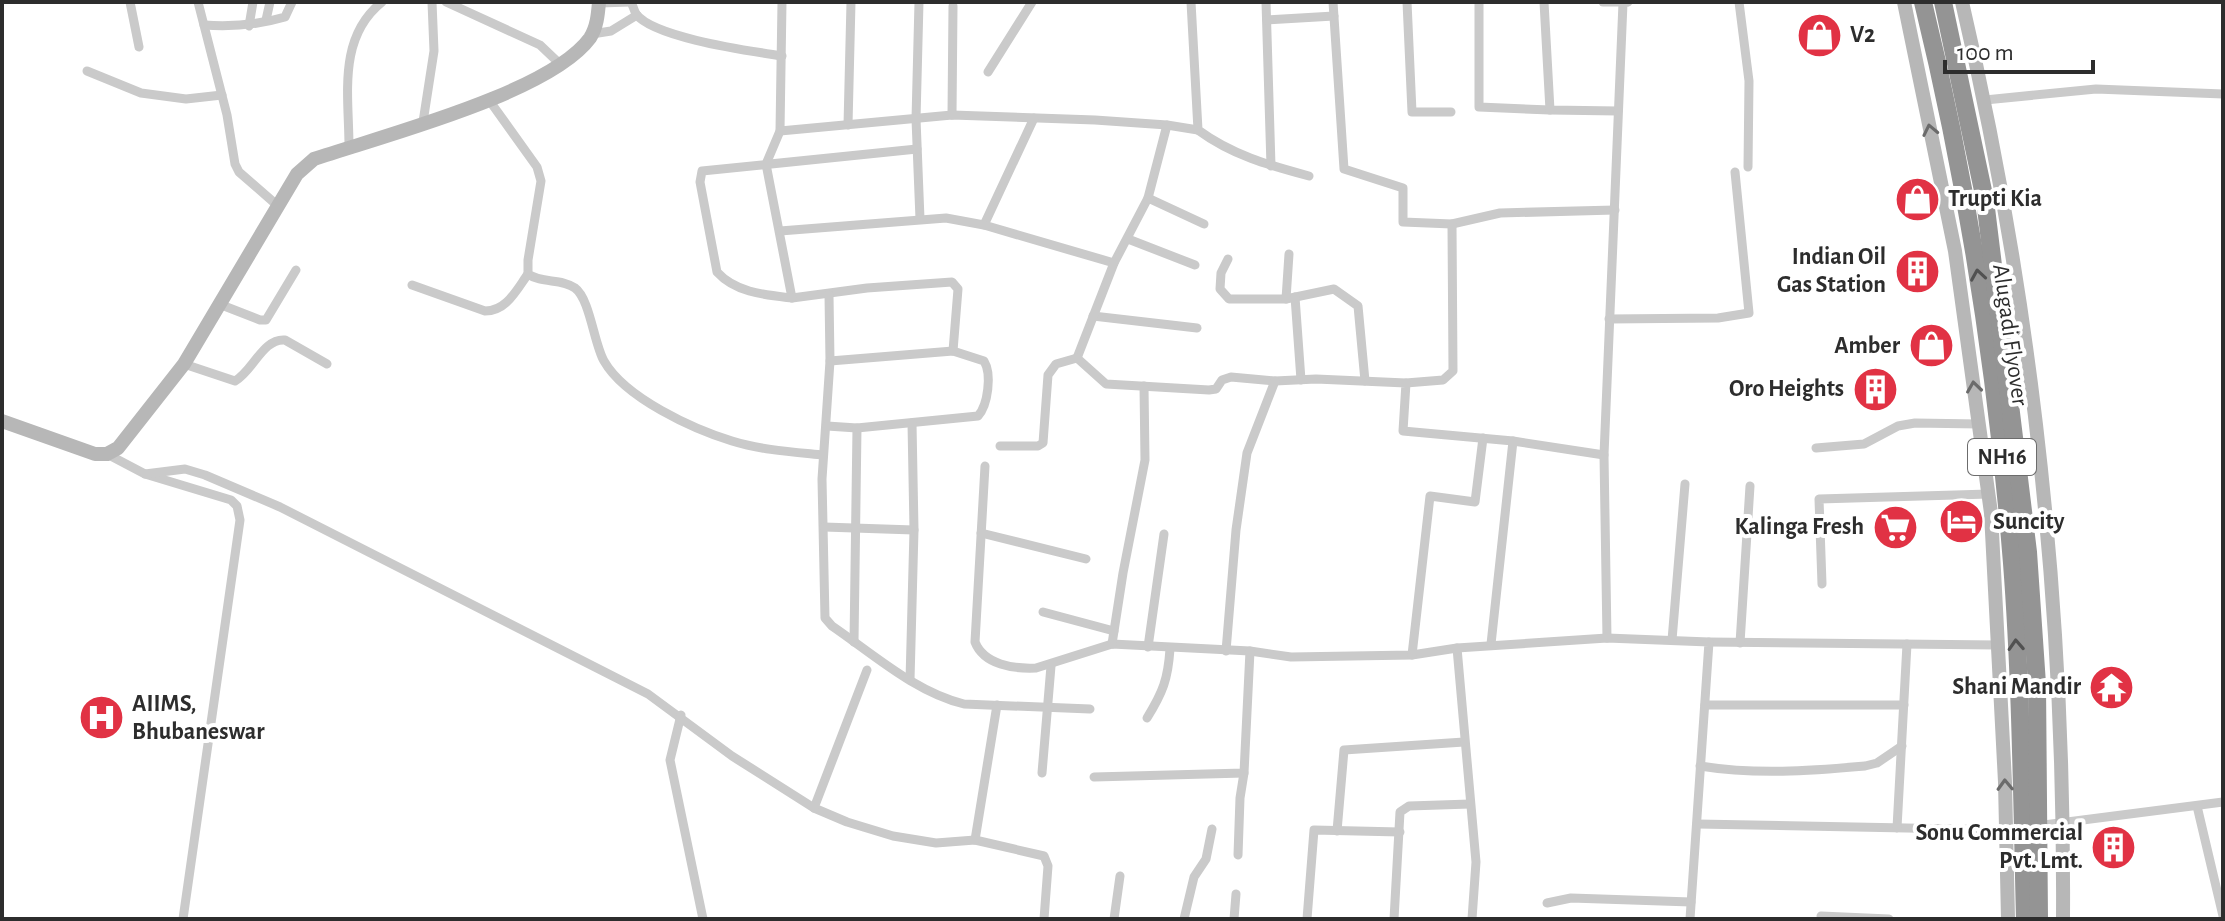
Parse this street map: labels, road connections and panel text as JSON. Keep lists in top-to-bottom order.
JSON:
{
  "streets": {
    "highway": ["Alugadi Flyover", "NH16"]
  },
  "places": {
    "shop": ["V2", "Trupti Kia", "Amber"],
    "building": ["Indian Oil Gas Station", "Oro Heights", "Sonu Commercial Pvt. Lmt."],
    "hotel": ["Suncity"],
    "supermarket": ["Kalinga Fresh"],
    "temple": ["Shani Mandir"],
    "hospital": ["AIIMS, Bhubaneswar"]
  },
  "scale_bar": "100 m"
}
